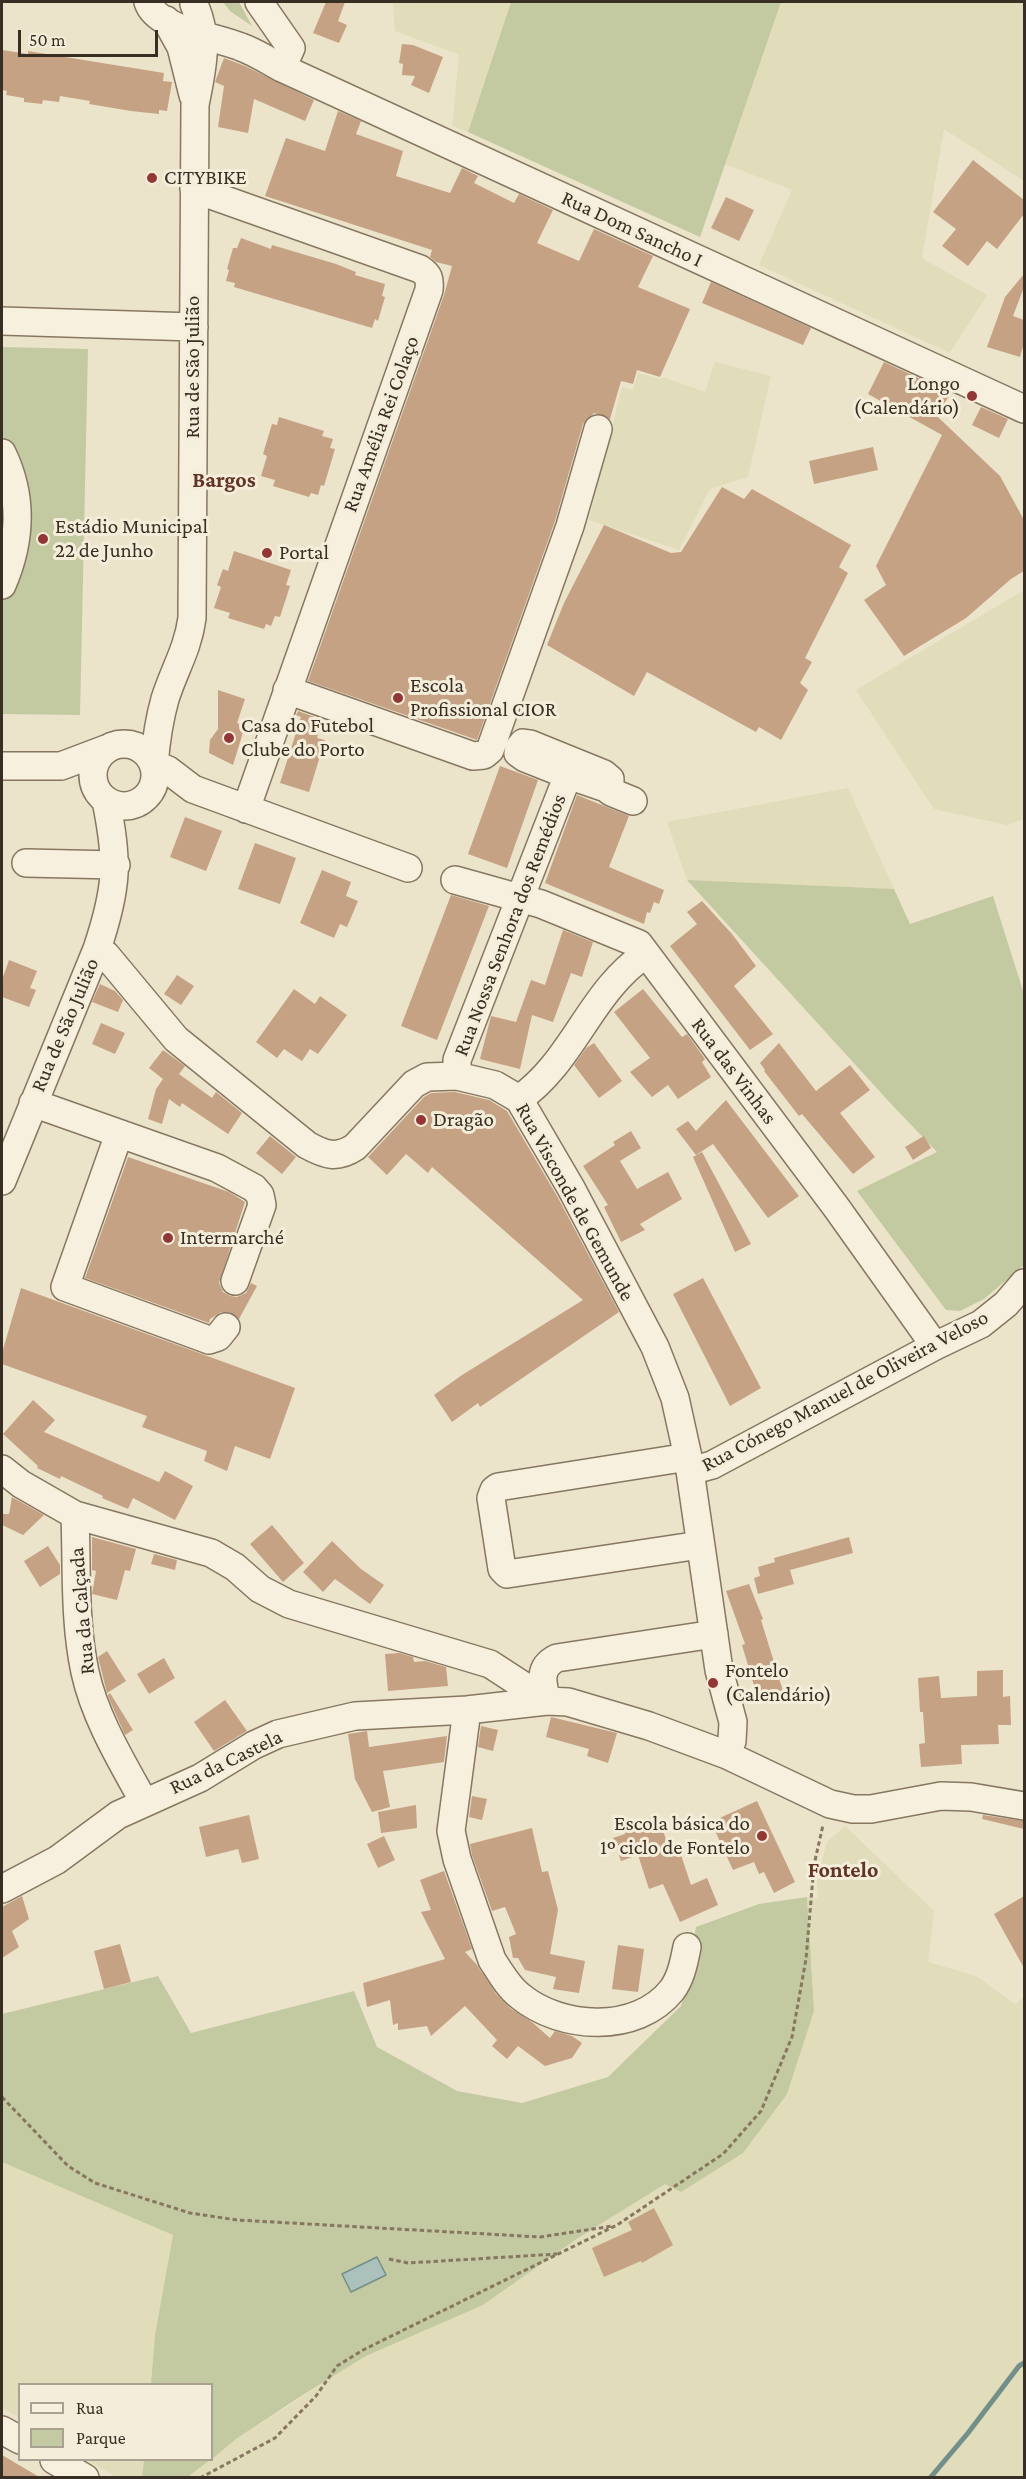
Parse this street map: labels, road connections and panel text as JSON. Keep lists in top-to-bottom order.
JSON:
{
  "streets": {
    "street": [
      "Rua Dom Sancho I",
      "Rua de São Julião",
      "Rua Amélia Rei Colaço",
      "Rua Nossa Senhora dos Remédios",
      "Rua das Vinhas",
      "Rua Visconde de Gemunde",
      "Rua Cónego Manuel de Oliveira Veloso",
      "Rua da Calçada",
      "Rua da Castela"
    ]
  },
  "crossings": [
    ["Rua Dom Sancho I", "Rua de São Julião"],
    ["Rua de São Julião", "Rua Amélia Rei Colaço"],
    ["Rua de São Julião", "Rua Visconde de Gemunde"],
    ["Rua Nossa Senhora dos Remédios", "Rua das Vinhas"],
    ["Rua Nossa Senhora dos Remédios", "Rua Visconde de Gemunde"],
    ["Rua das Vinhas", "Rua Cónego Manuel de Oliveira Veloso"],
    ["Rua Visconde de Gemunde", "Rua Cónego Manuel de Oliveira Veloso"],
    ["Rua da Calçada", "Rua da Castela"]
  ],
  "districts": ["Bargos", "Fontelo"],
  "places": [
    "CITYBIKE",
    "Longo (Calendário)",
    "Estádio Municipal 22 de Junho",
    "Portal",
    "Escola Profissional CIOR",
    "Casa do Futebol Clube do Porto",
    "Dragão",
    "Intermarché",
    "Fontelo (Calendário)",
    "Escola básica do 1º ciclo de Fontelo"
  ],
  "legend": ["Rua", "Parque"],
  "scale_bar": "50 m"
}
